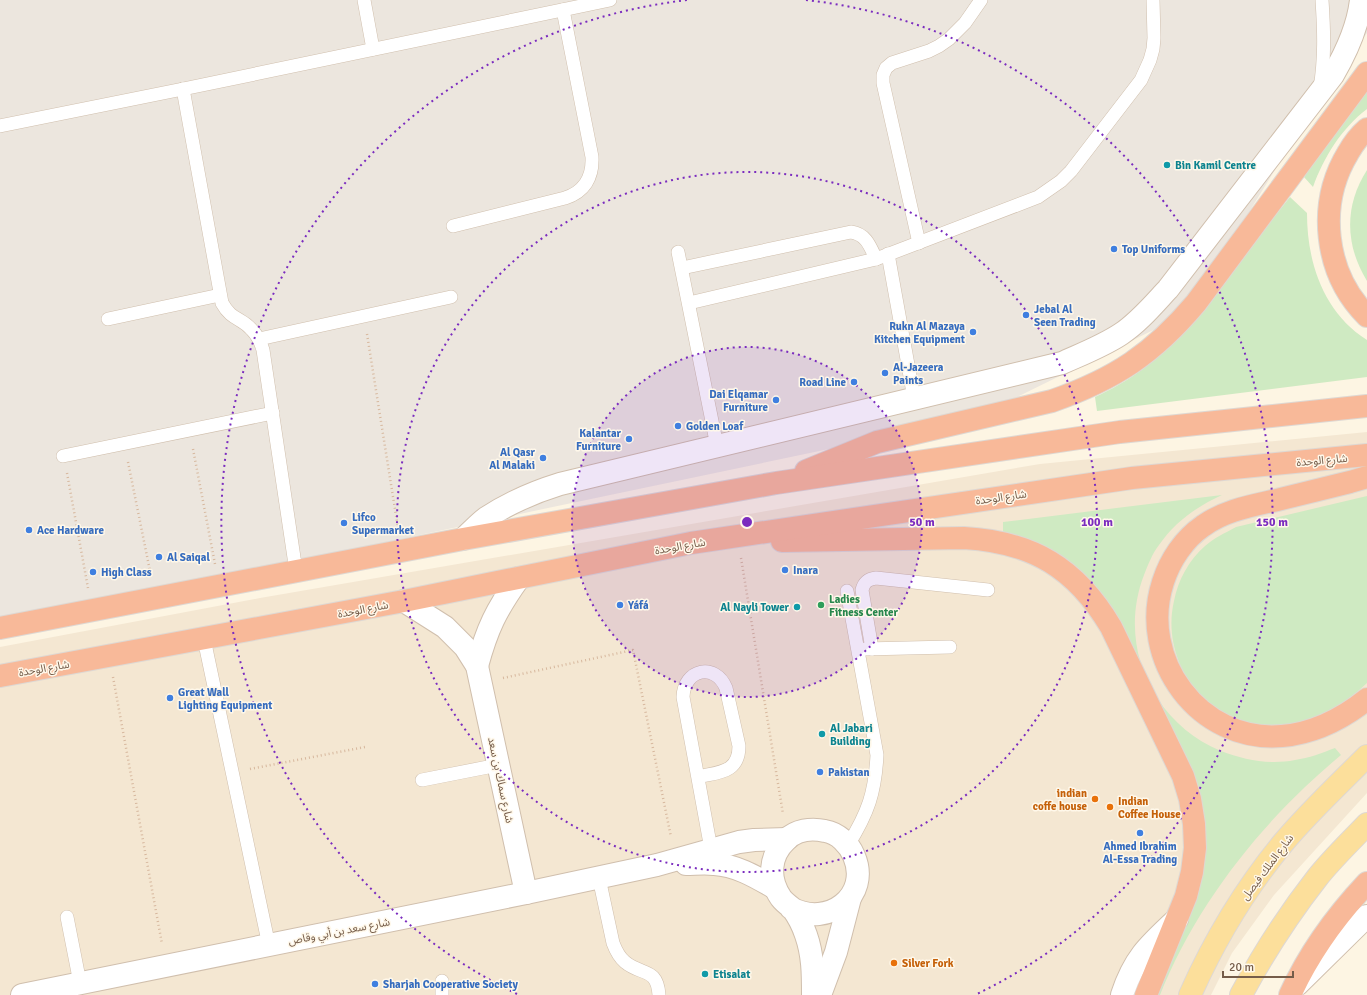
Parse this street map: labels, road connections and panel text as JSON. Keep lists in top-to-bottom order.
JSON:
{
  "streets": {
    "highway": ["شارع الوحدة"],
    "main road": ["شارع الملك فيصل"],
    "street": ["شارع سماك بن سعد", "شارع سعد بن أبي وقاص"]
  },
  "crossings": [
    ["شارع الوحدة", "شارع سماك بن سعد"],
    ["شارع سماك بن سعد", "شارع سعد بن أبي وقاص"]
  ],
  "places": [
    "Bin Kamil Centre",
    "Top Uniforms",
    "Jebal Al Seen Trading",
    "Rukn Al Mazaya Kitchen Equipment",
    "Al-Jazeera Paints",
    "Road Line",
    "Dai Elqamar Furniture",
    "Golden Loaf",
    "Kalantar Furniture",
    "Al Qasr Al Malaki",
    "Lifco Supermarket",
    "Ace Hardware",
    "Al Saiqal",
    "Inara",
    "High Class",
    "Yáfá",
    "Ladies Fitness Center",
    "Al Nayli Tower",
    "Great Wall Lighting Equipment",
    "Al Jabari Building",
    "Pakistan",
    "indian coffe house",
    "Indian Coffee House",
    "Ahmed Ibrahim Al-Essa Trading",
    "Silver Fork",
    "Etisalat",
    "Sharjah Cooperative Society"
  ],
  "scale_bar": "20 m",
  "rings": ["50 m", "100 m", "150 m"]
}
